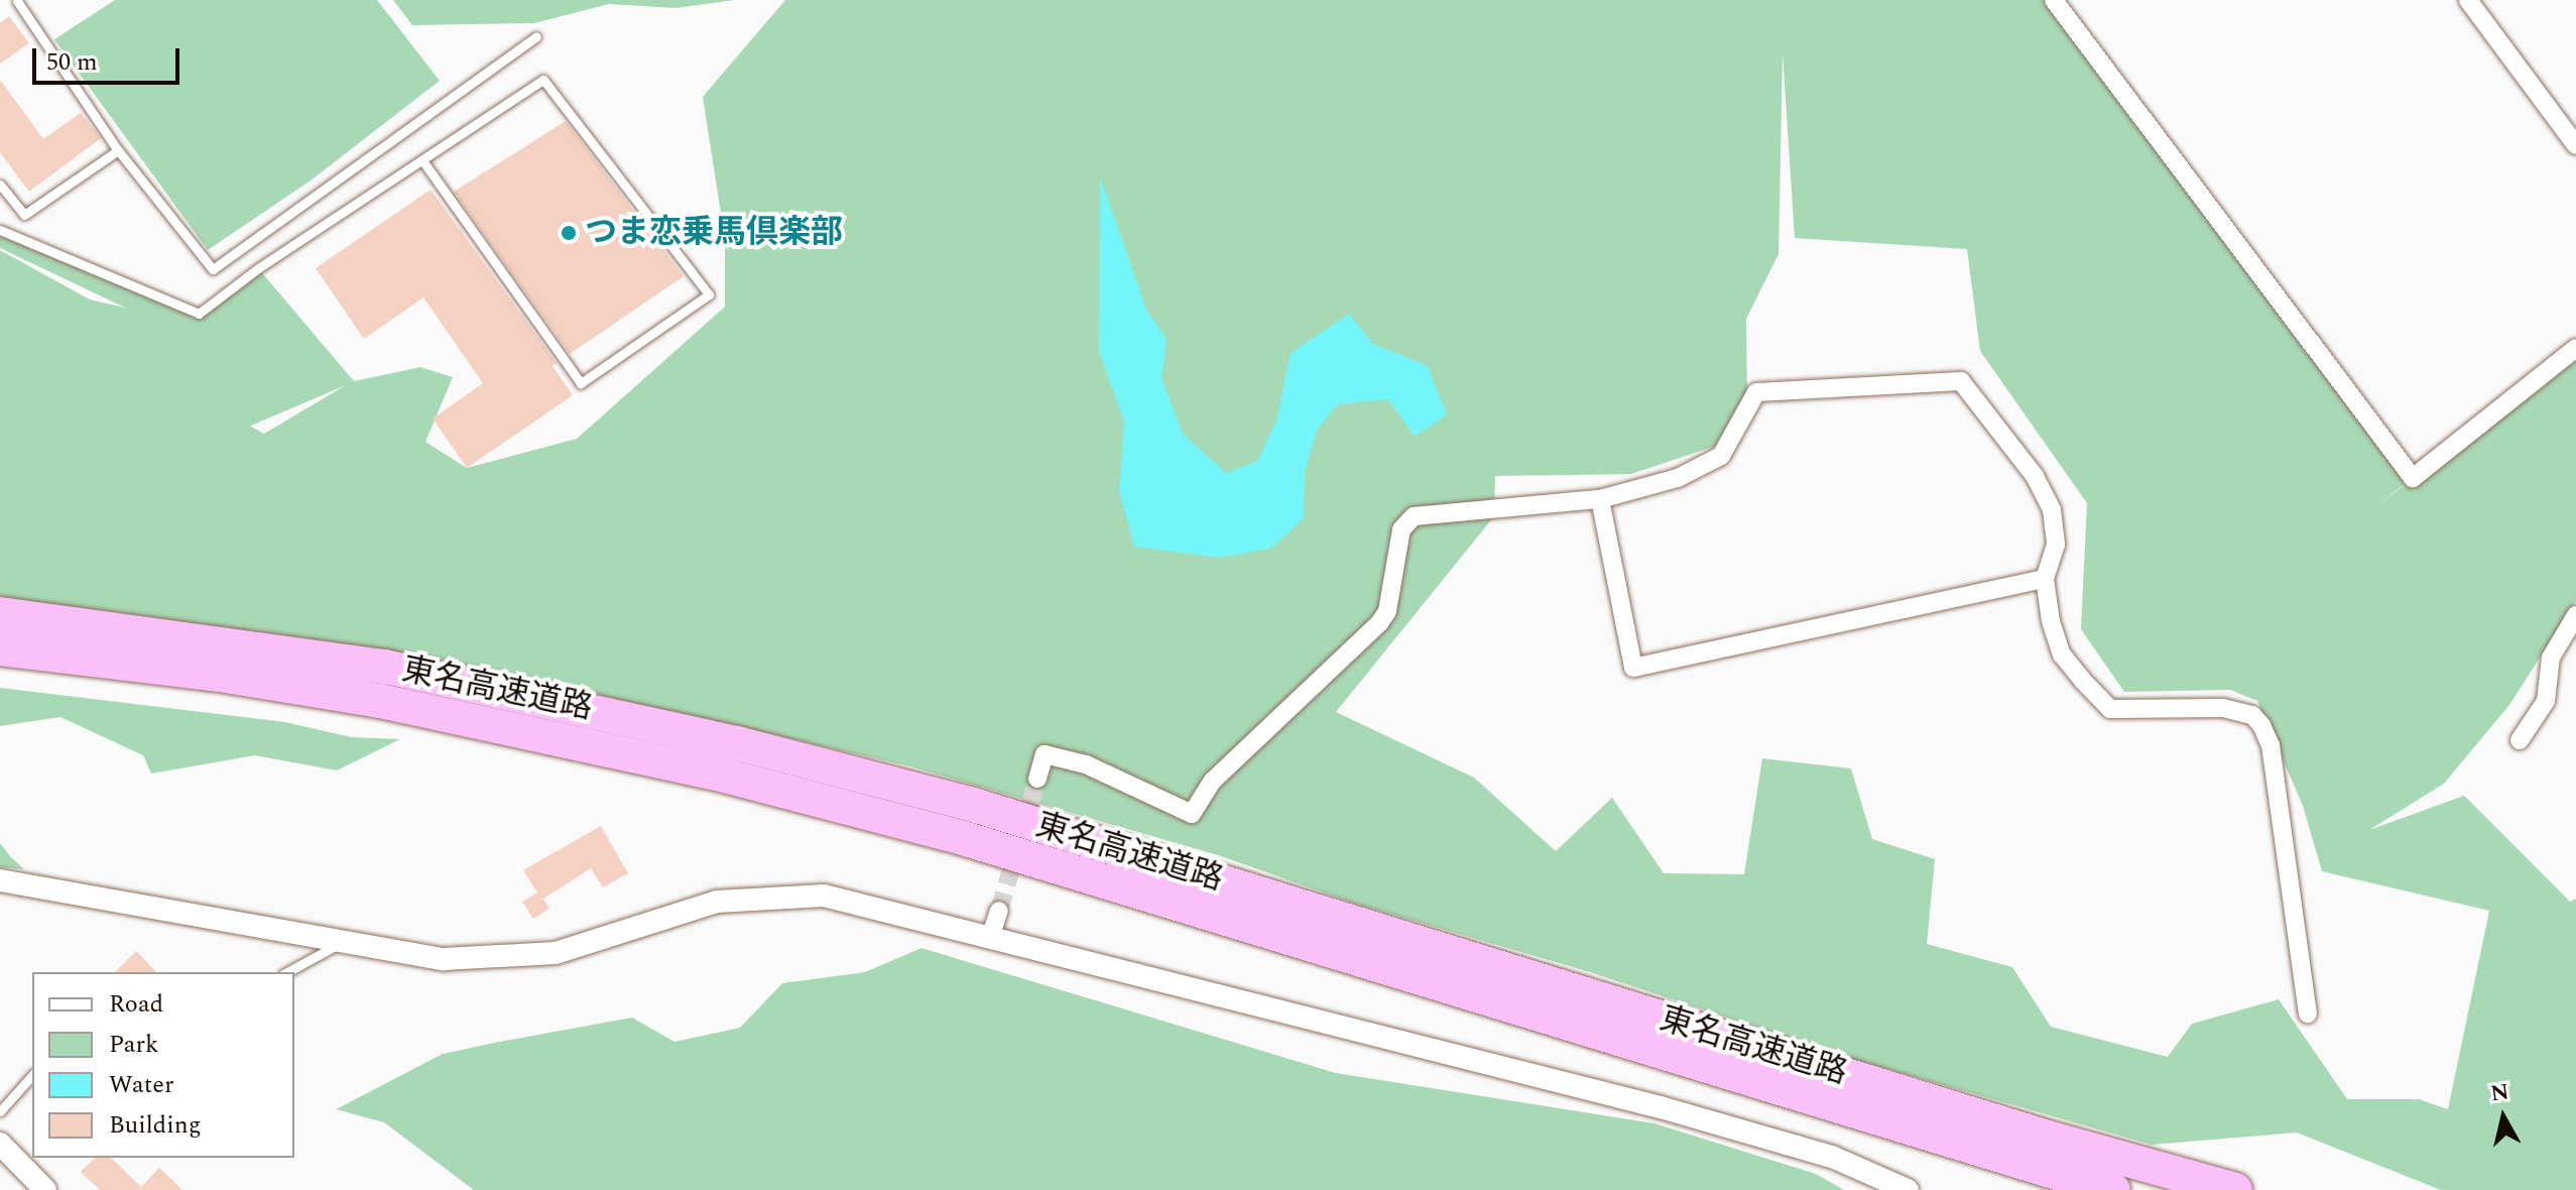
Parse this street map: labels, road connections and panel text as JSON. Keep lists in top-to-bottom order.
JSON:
{
  "streets": {
    "highway": ["東名高速道路"]
  },
  "places": ["つま恋乗馬倶楽部"],
  "legend": [
    "Road",
    "Park",
    "Water",
    "Building"
  ],
  "scale_bar": "50 m",
  "north": "top"
}
